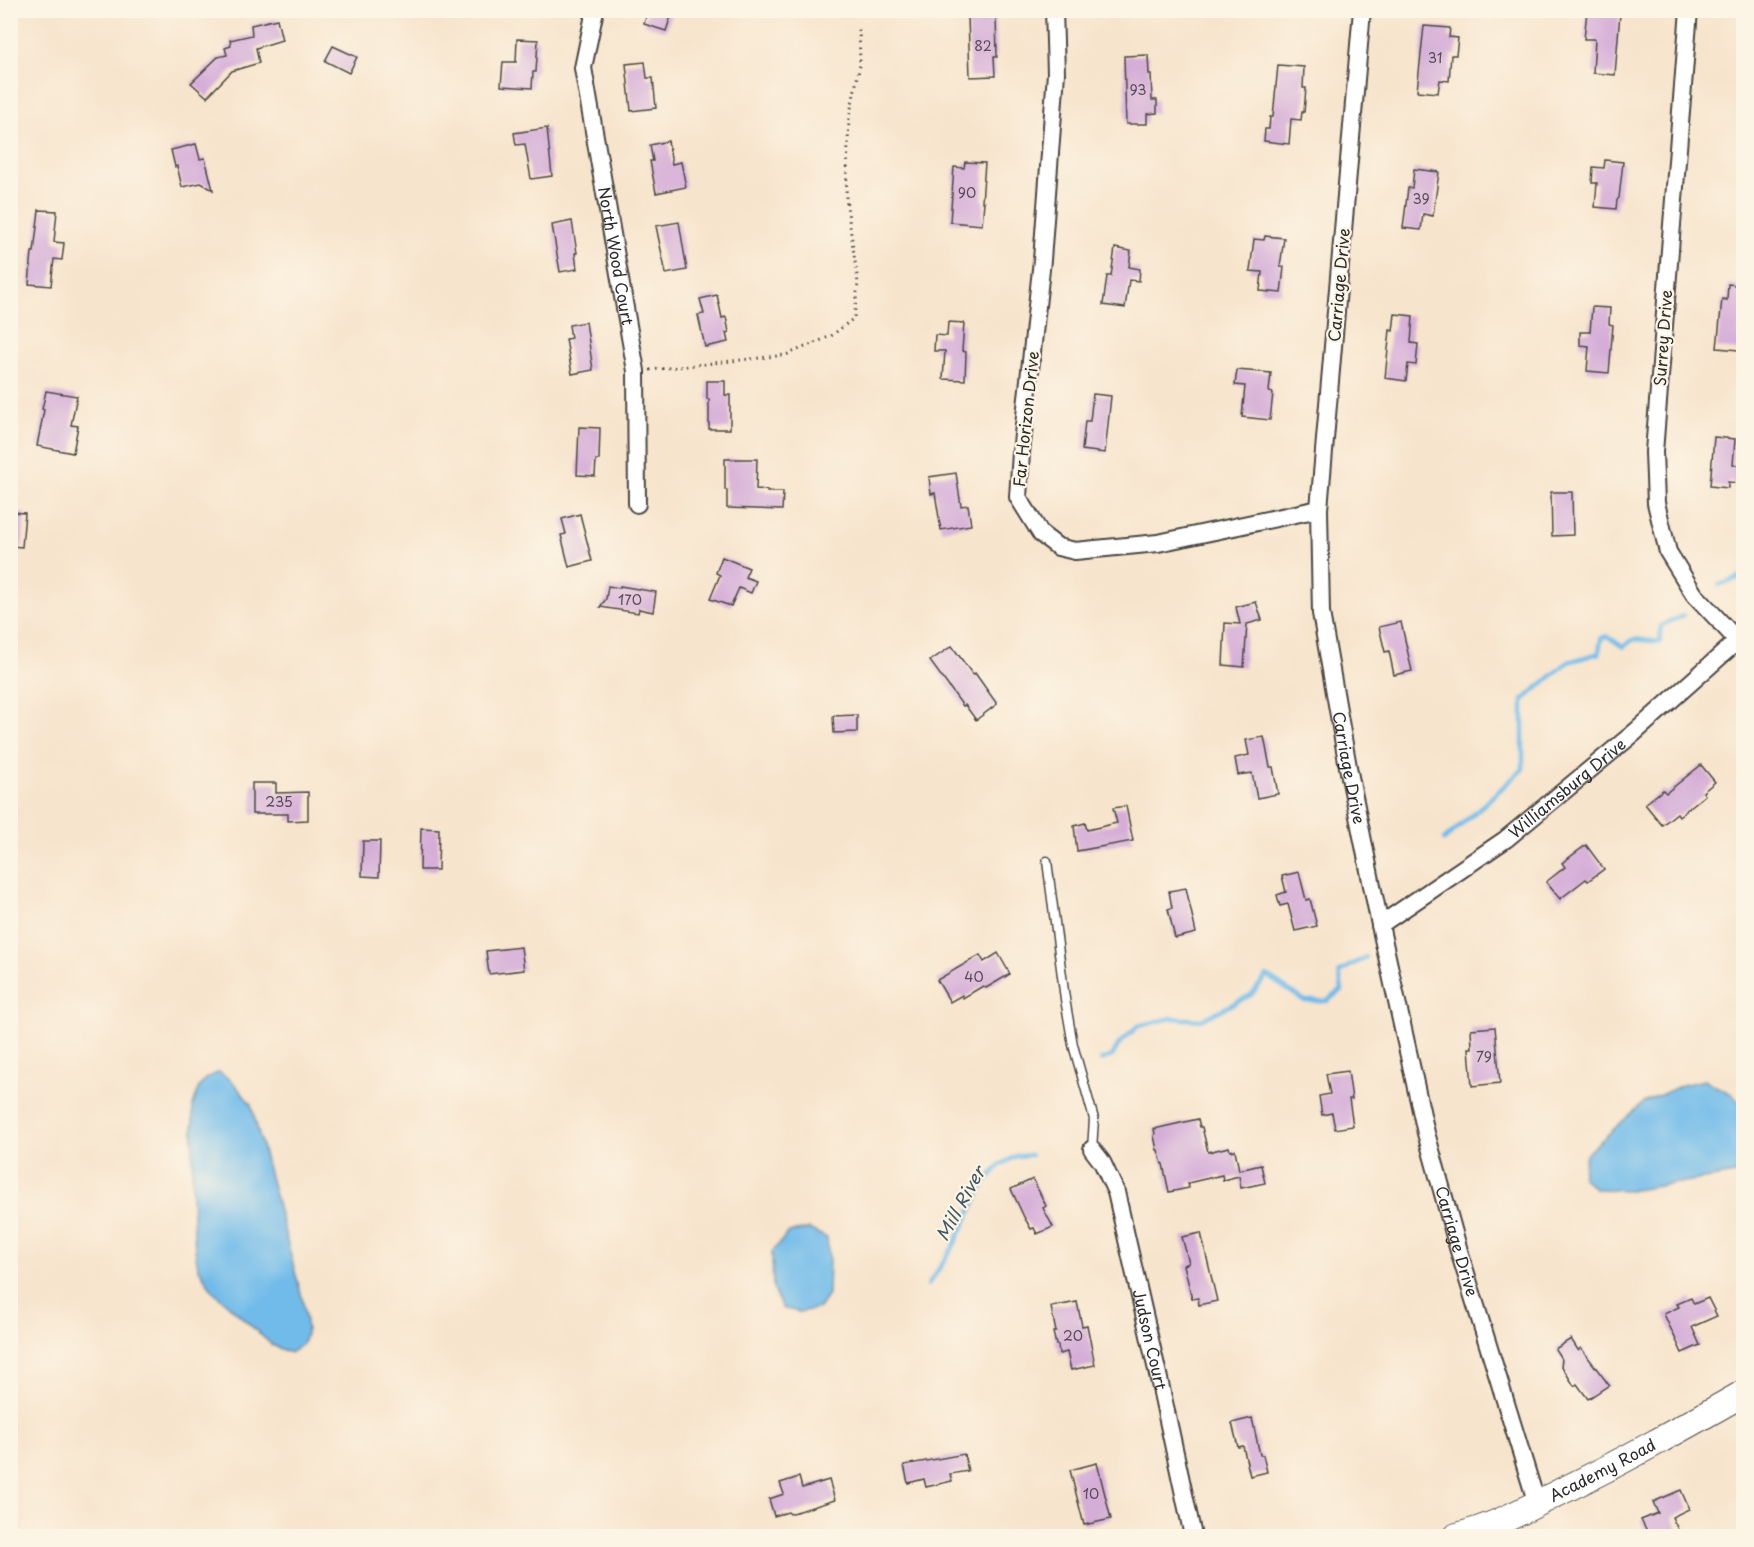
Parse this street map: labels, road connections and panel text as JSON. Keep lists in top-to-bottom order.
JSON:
{
  "streets": {
    "main road": ["Academy Road"],
    "street": [
      "North Wood Court",
      "Carriage Drive",
      "Surrey Drive",
      "Far Horizon Drive",
      "Williamsburg Drive",
      "Judson Court"
    ]
  },
  "crossings": [
    ["Carriage Drive", "Far Horizon Drive"],
    ["Carriage Drive", "Williamsburg Drive"],
    ["Carriage Drive", "Academy Road"],
    ["Surrey Drive", "Williamsburg Drive"]
  ],
  "water": ["Mill River"],
  "house_numbers": [
    "82",
    "31",
    "93",
    "90",
    "39",
    "170",
    "235",
    "40",
    "79",
    "20",
    "10"
  ]
}
